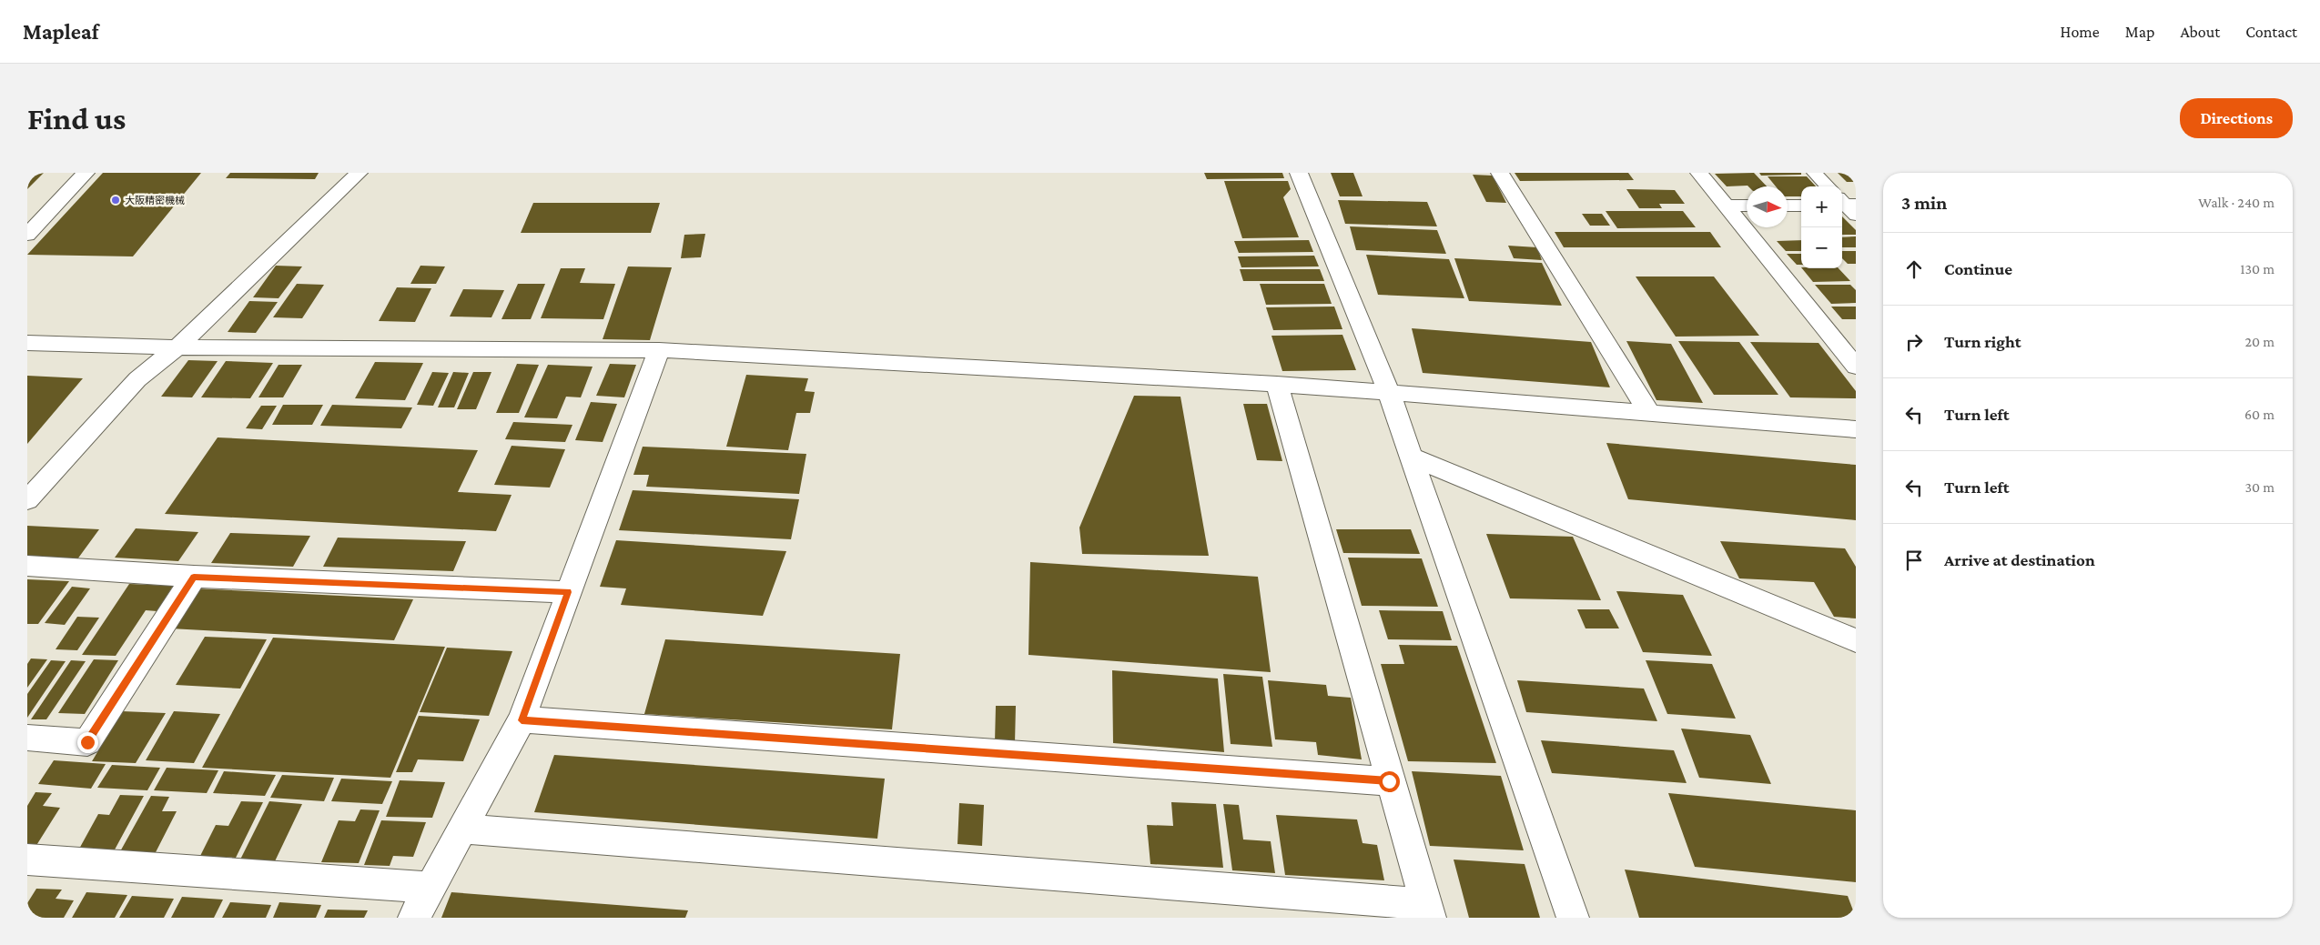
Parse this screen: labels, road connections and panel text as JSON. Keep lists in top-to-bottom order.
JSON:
{
  "places": ["大阪精密機械"],
  "north": "right",
  "page": {
    "header": "Mapleaf",
    "nav": [
      "Home",
      "Map",
      "About",
      "Contact"
    ],
    "buttons": "Directions",
    "title": "Find us",
    "heading": ["3 min", "Walk · 240 m"],
    "map_buttons": ["+", "−"],
    "list": [
      ["Continue", "130 m"],
      ["Turn right", "20 m"],
      ["Turn left", "60 m"],
      ["Turn left", "30 m"],
      "Arrive at destination"
    ]
  }
}
